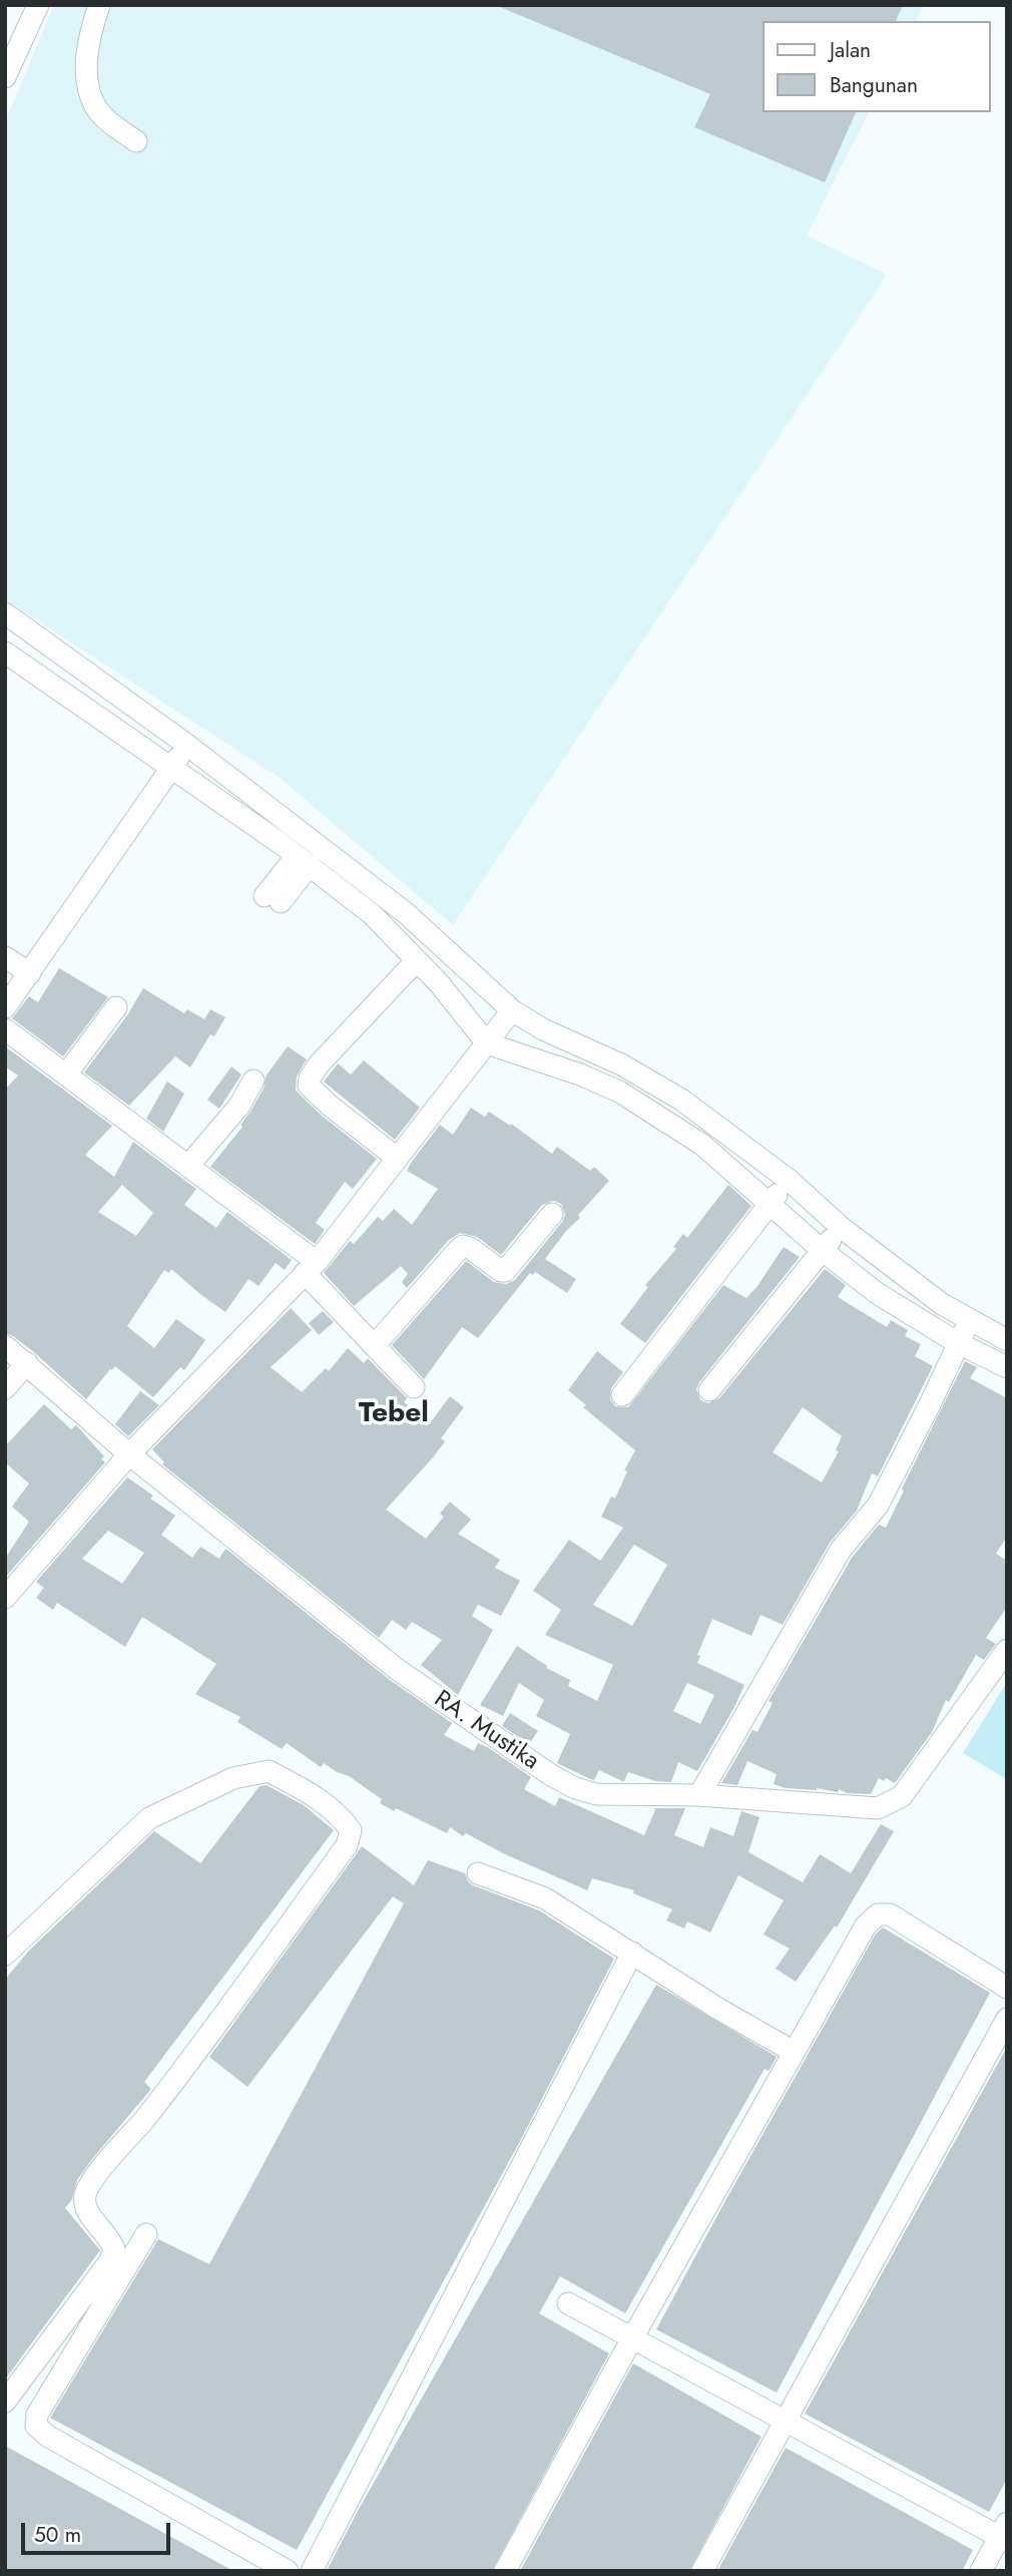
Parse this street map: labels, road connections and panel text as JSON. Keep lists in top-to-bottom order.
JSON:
{
  "streets": {
    "street": ["RA. Mustika"]
  },
  "districts": ["Tebel"],
  "legend": ["Jalan", "Bangunan"],
  "scale_bar": "50 m"
}
